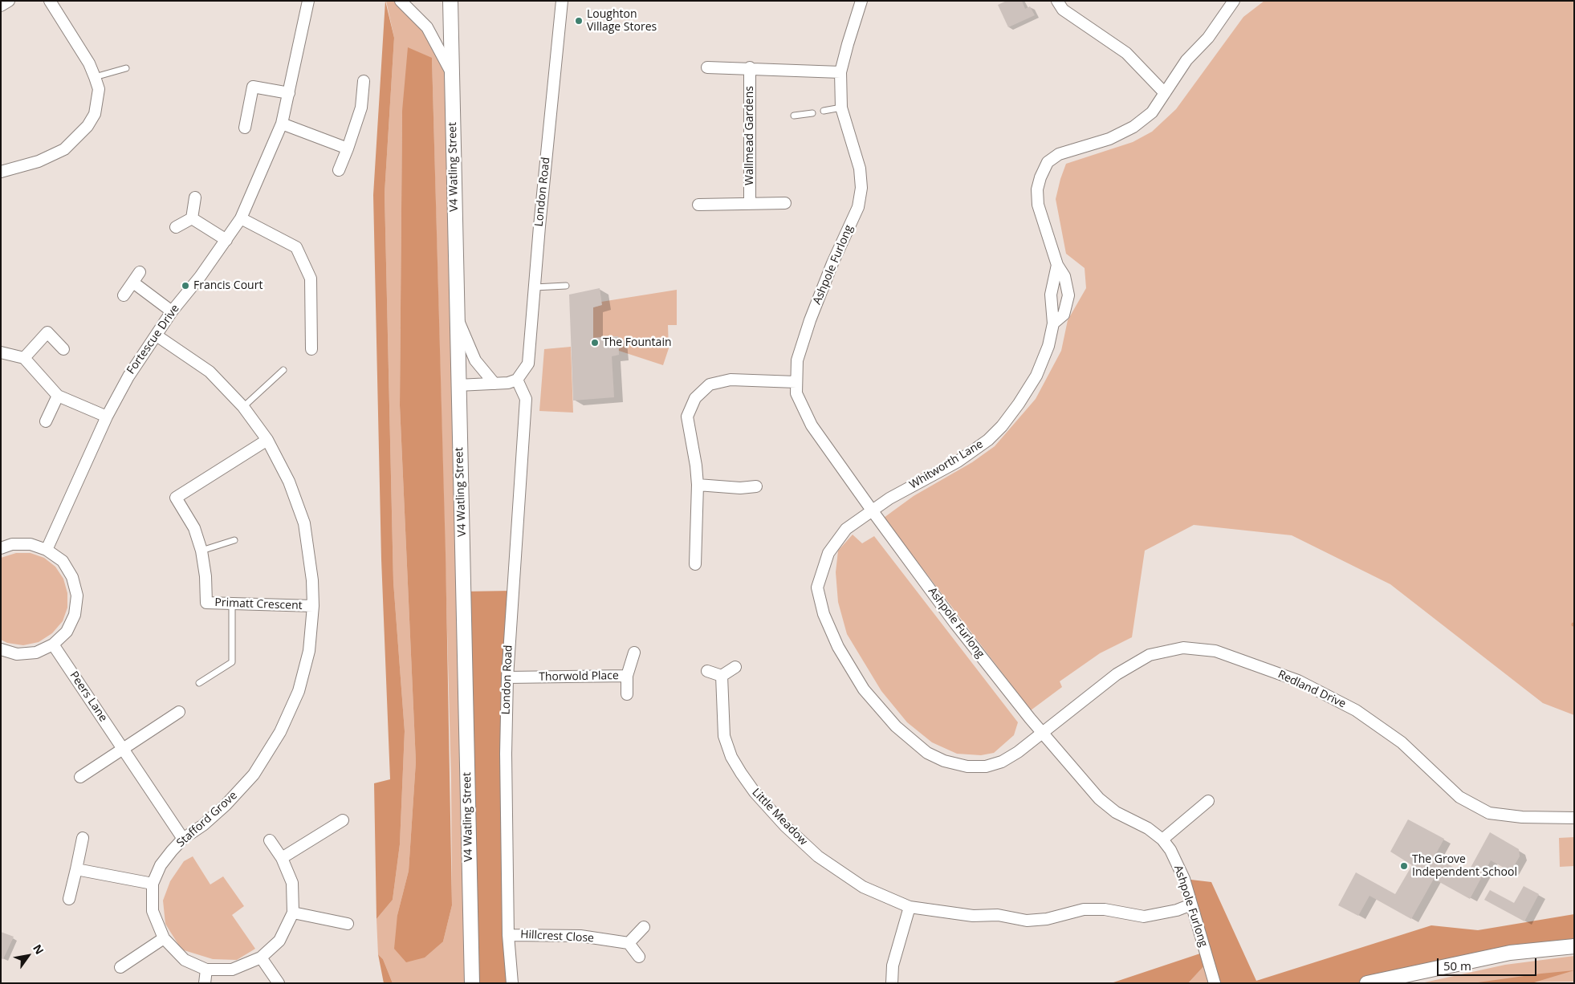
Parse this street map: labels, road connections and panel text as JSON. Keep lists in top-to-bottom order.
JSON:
{
  "streets": {
    "street": [
      "Wallmead Gardens",
      "V4 Watling Street",
      "London Road",
      "Ashpole Furlong",
      "Fortescue Drive",
      "Whitworth Lane",
      "Primatt Crescent",
      "Thorwold Place",
      "Redland Drive",
      "Peers Lane",
      "Little Meadow",
      "Stafford Grove",
      "Hillcrest Close"
    ]
  },
  "crossings": [
    ["London Road", "Thorwold Place"],
    ["London Road", "Hillcrest Close"],
    ["Ashpole Furlong", "Whitworth Lane"],
    ["Ashpole Furlong", "Redland Drive"],
    ["Ashpole Furlong", "Little Meadow"],
    ["Fortescue Drive", "Stafford Grove"],
    ["Primatt Crescent", "Stafford Grove"],
    ["Peers Lane", "Stafford Grove"]
  ],
  "places": [
    "Loughton Village Stores",
    "Francis Court",
    "The Fountain",
    "The Grove Independent School"
  ],
  "scale_bar": "50 m",
  "north": "top right"
}
